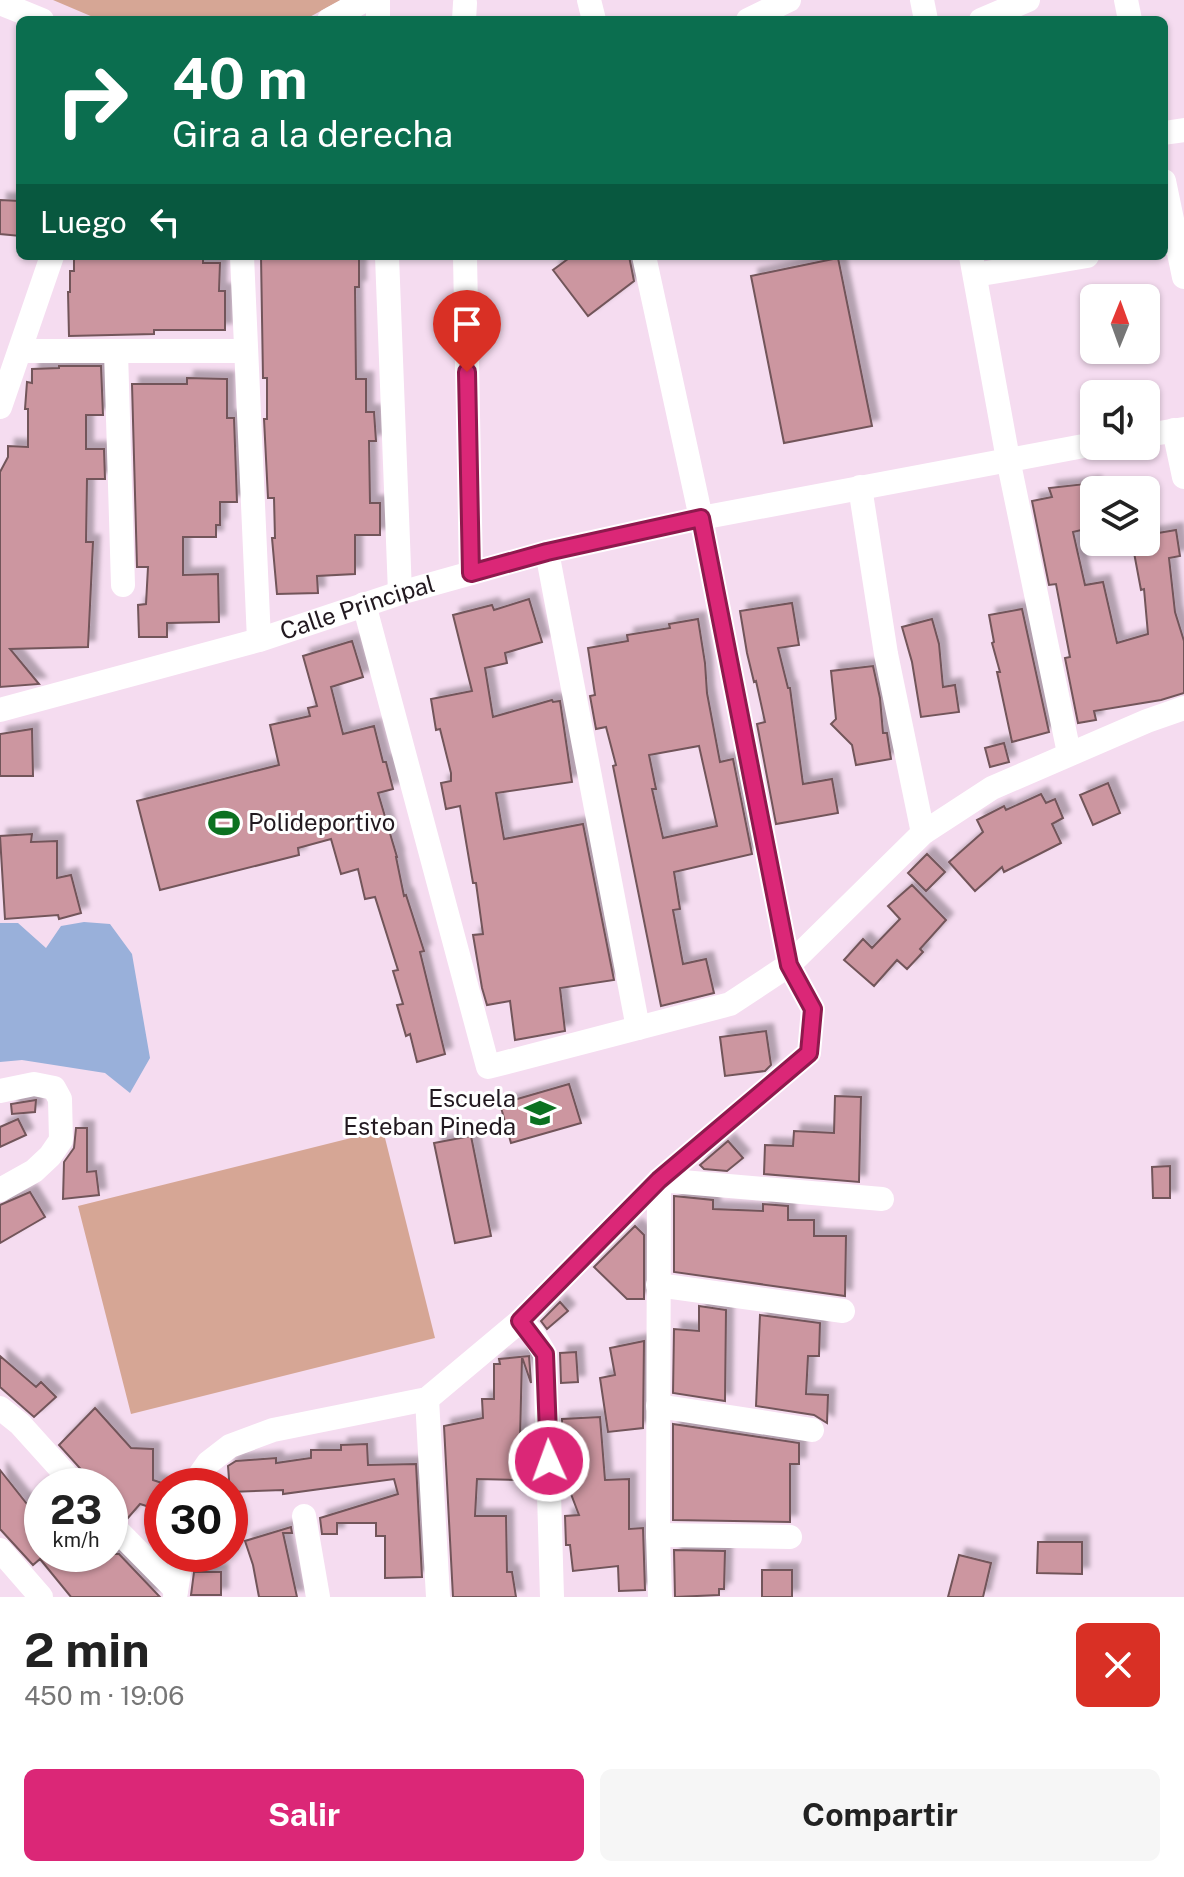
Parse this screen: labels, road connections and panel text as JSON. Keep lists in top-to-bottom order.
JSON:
{
  "streets": {
    "street": ["Calle Principal"]
  },
  "places": {
    "sports": ["Polideportivo"],
    "school or university": ["Escuela Esteban Pineda"]
  },
  "north": "top",
  "page": {
    "turn": ["40 m", "Gira a la derecha"],
    "then": "Luego",
    "speed": "23 km/h",
    "limit": "30",
    "heading": ["2 min", "450 m · 19:06"],
    "buttons": ["Salir", "Compartir"]
  }
}
